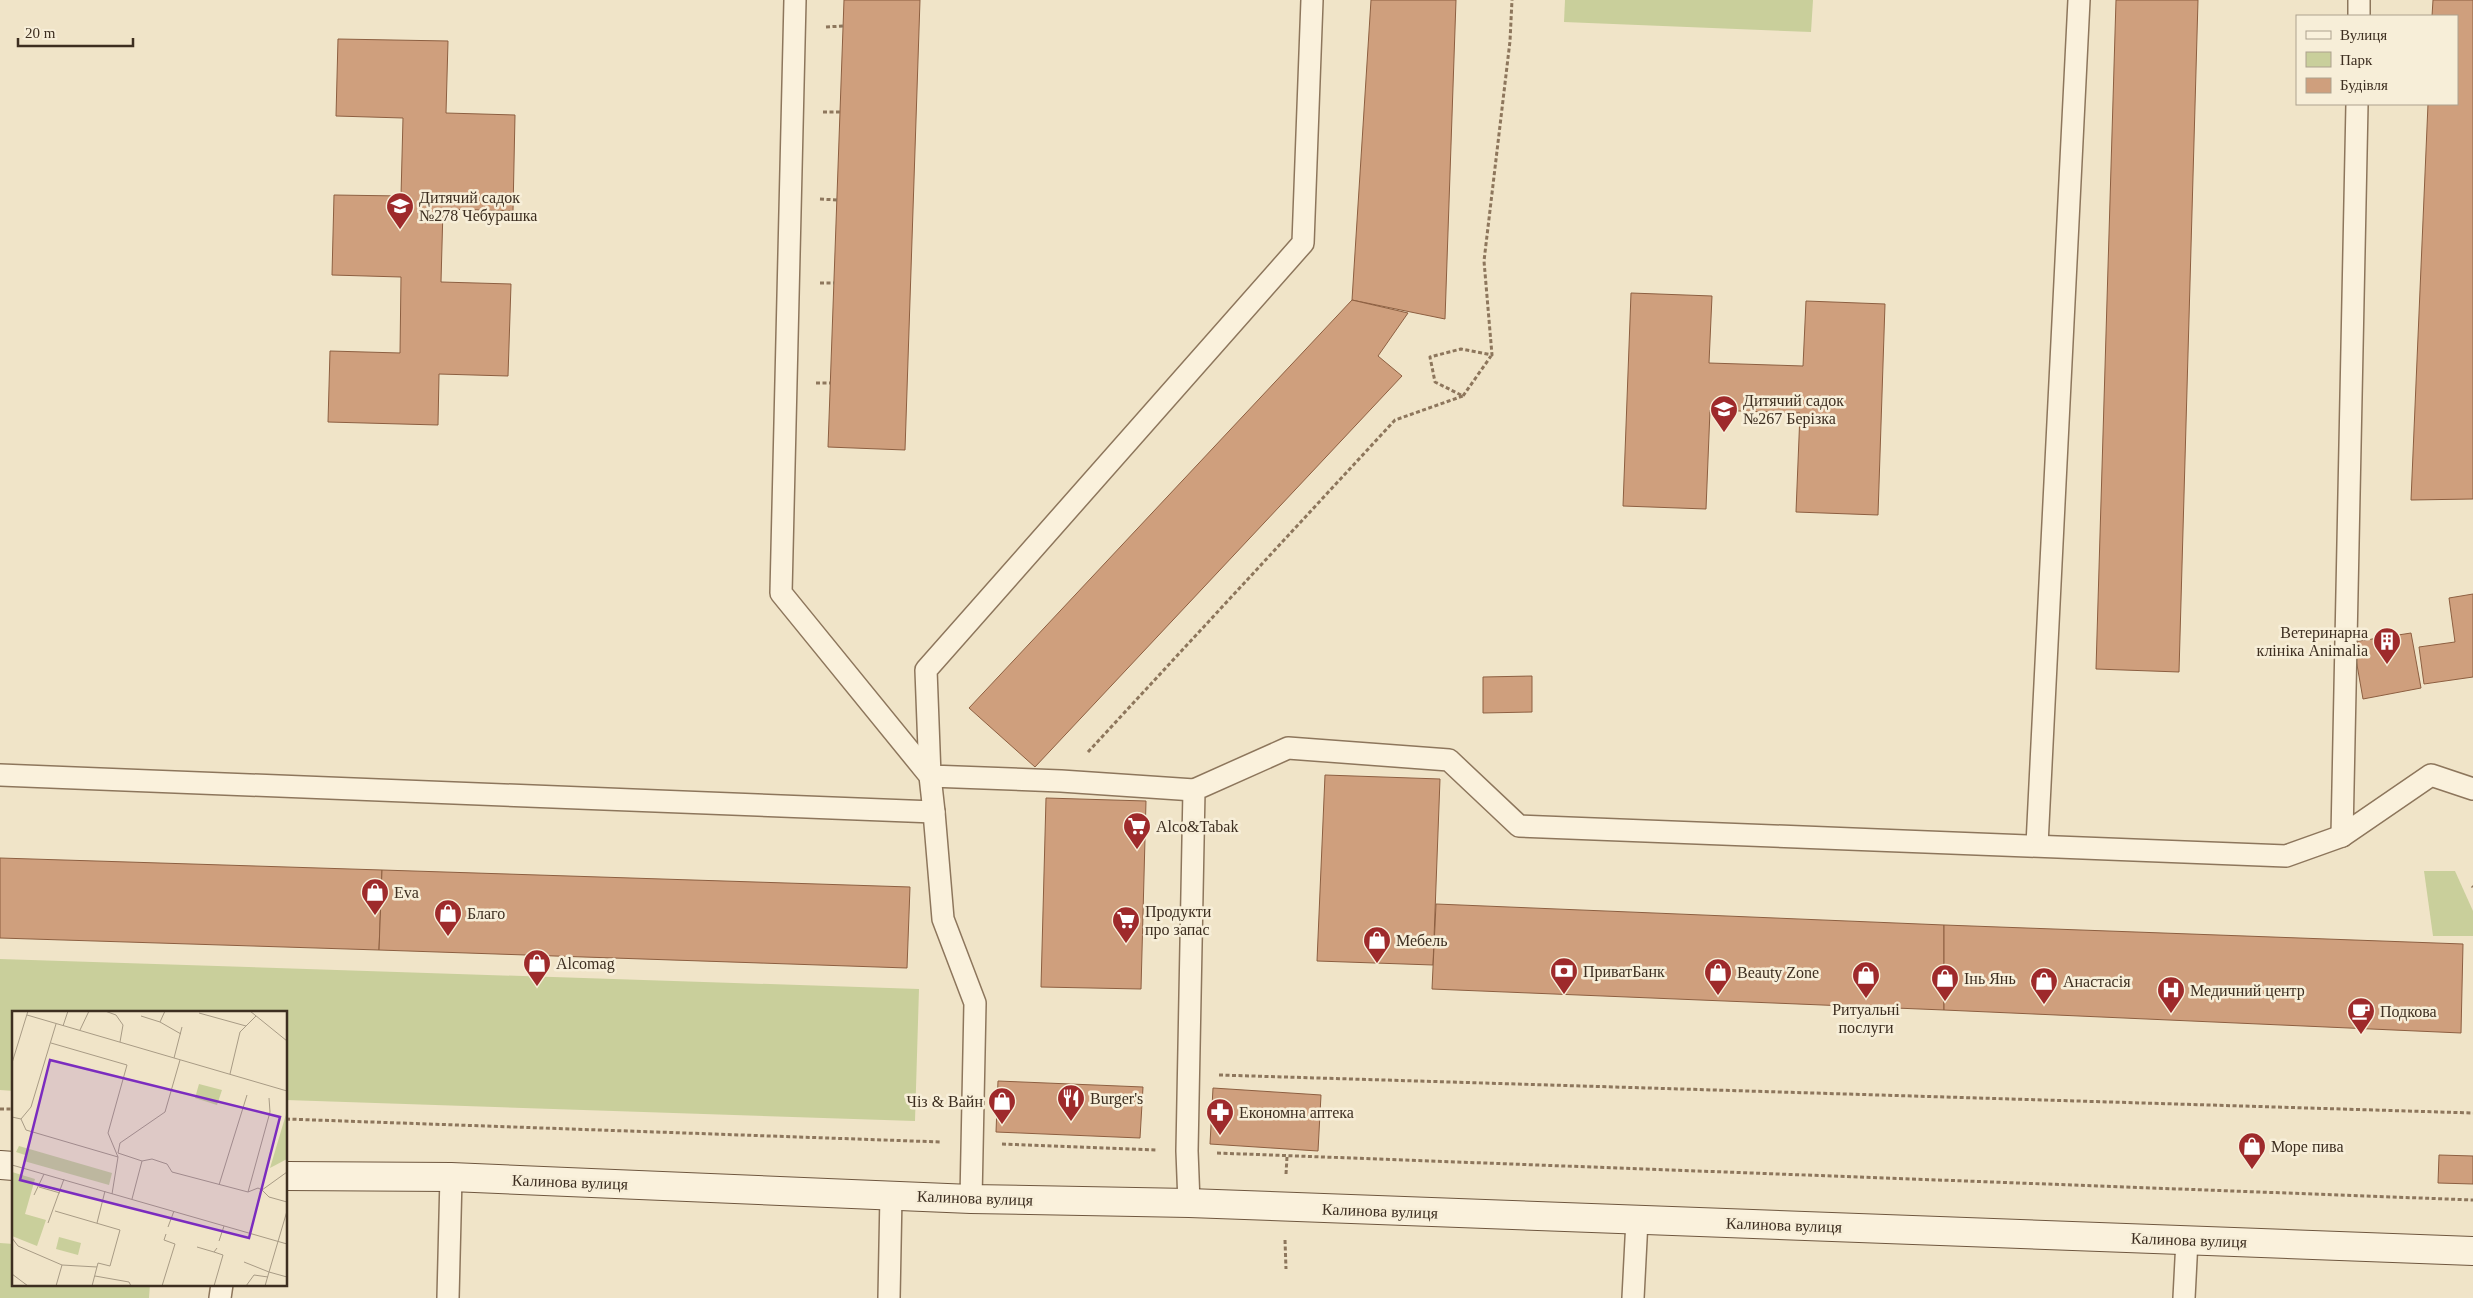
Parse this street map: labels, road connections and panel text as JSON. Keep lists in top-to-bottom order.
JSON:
{
  "streets": {
    "main road": ["Калинова вулиця"]
  },
  "places": {
    "school or university": ["Дитячий садок №278 Чебурашка", "Дитячий садок №267 Берізка"],
    "building": ["Ветеринарна клініка Animalia"],
    "supermarket": ["Alco&Tabak", "Продукти про запас"],
    "shop": [
      "Eva",
      "Благо",
      "Мебель",
      "Alcomag",
      "Beauty Zone",
      "Ритуальні послуги",
      "Інь Янь",
      "Анастасія",
      "Чіз & Вайн",
      "Море пива"
    ],
    "bank": ["ПриватБанк"],
    "hospital": ["Медичний центр"],
    "cafe": ["Подкова"],
    "restaurant": ["Burger's"],
    "pharmacy": ["Економна аптека"]
  },
  "legend": ["Вулиця", "Парк", "Будівля"],
  "scale_bar": "20 m"
}
